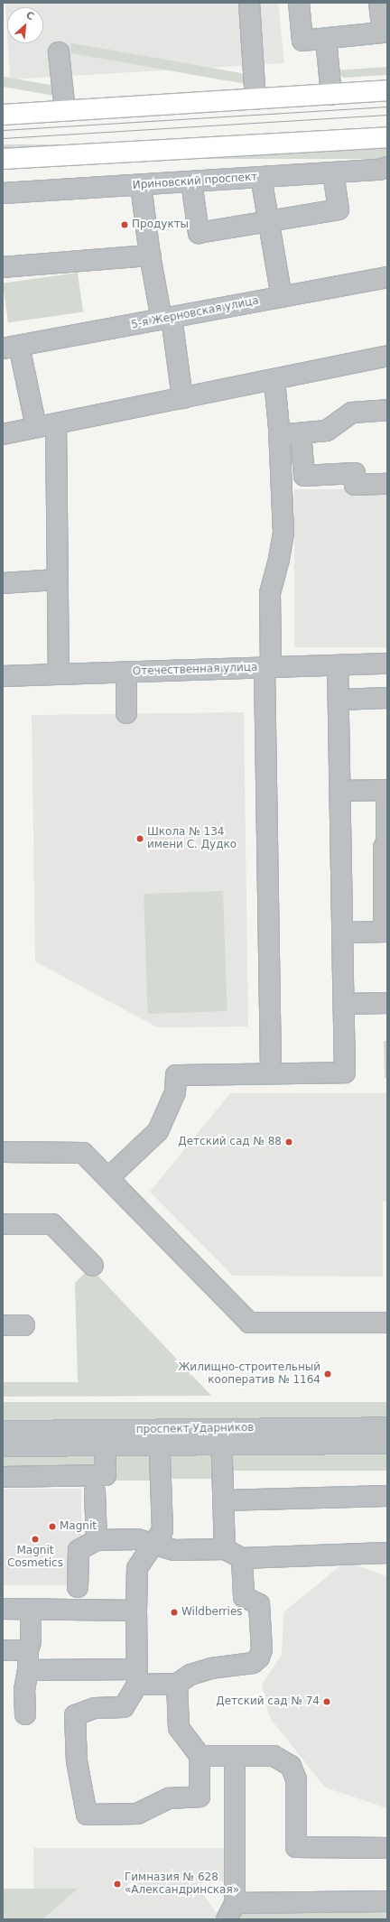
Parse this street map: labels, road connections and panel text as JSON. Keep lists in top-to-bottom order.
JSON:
{
  "streets": {
    "street": [
      "Ириновский проспект",
      "5-я Жерновская улица",
      "Отечественная улица",
      "проспект Ударников"
    ]
  },
  "places": [
    "Продукты",
    "Школа № 134 имени С. Дудко",
    "Детский сад № 88",
    "Жилищно-строительный кооператив № 1164",
    "Magnit",
    "Magnit Cosmetics",
    "Wildberries",
    "Детский сад № 74",
    "Гимназия № 628 «Александринская»"
  ],
  "north": "top right"
}
